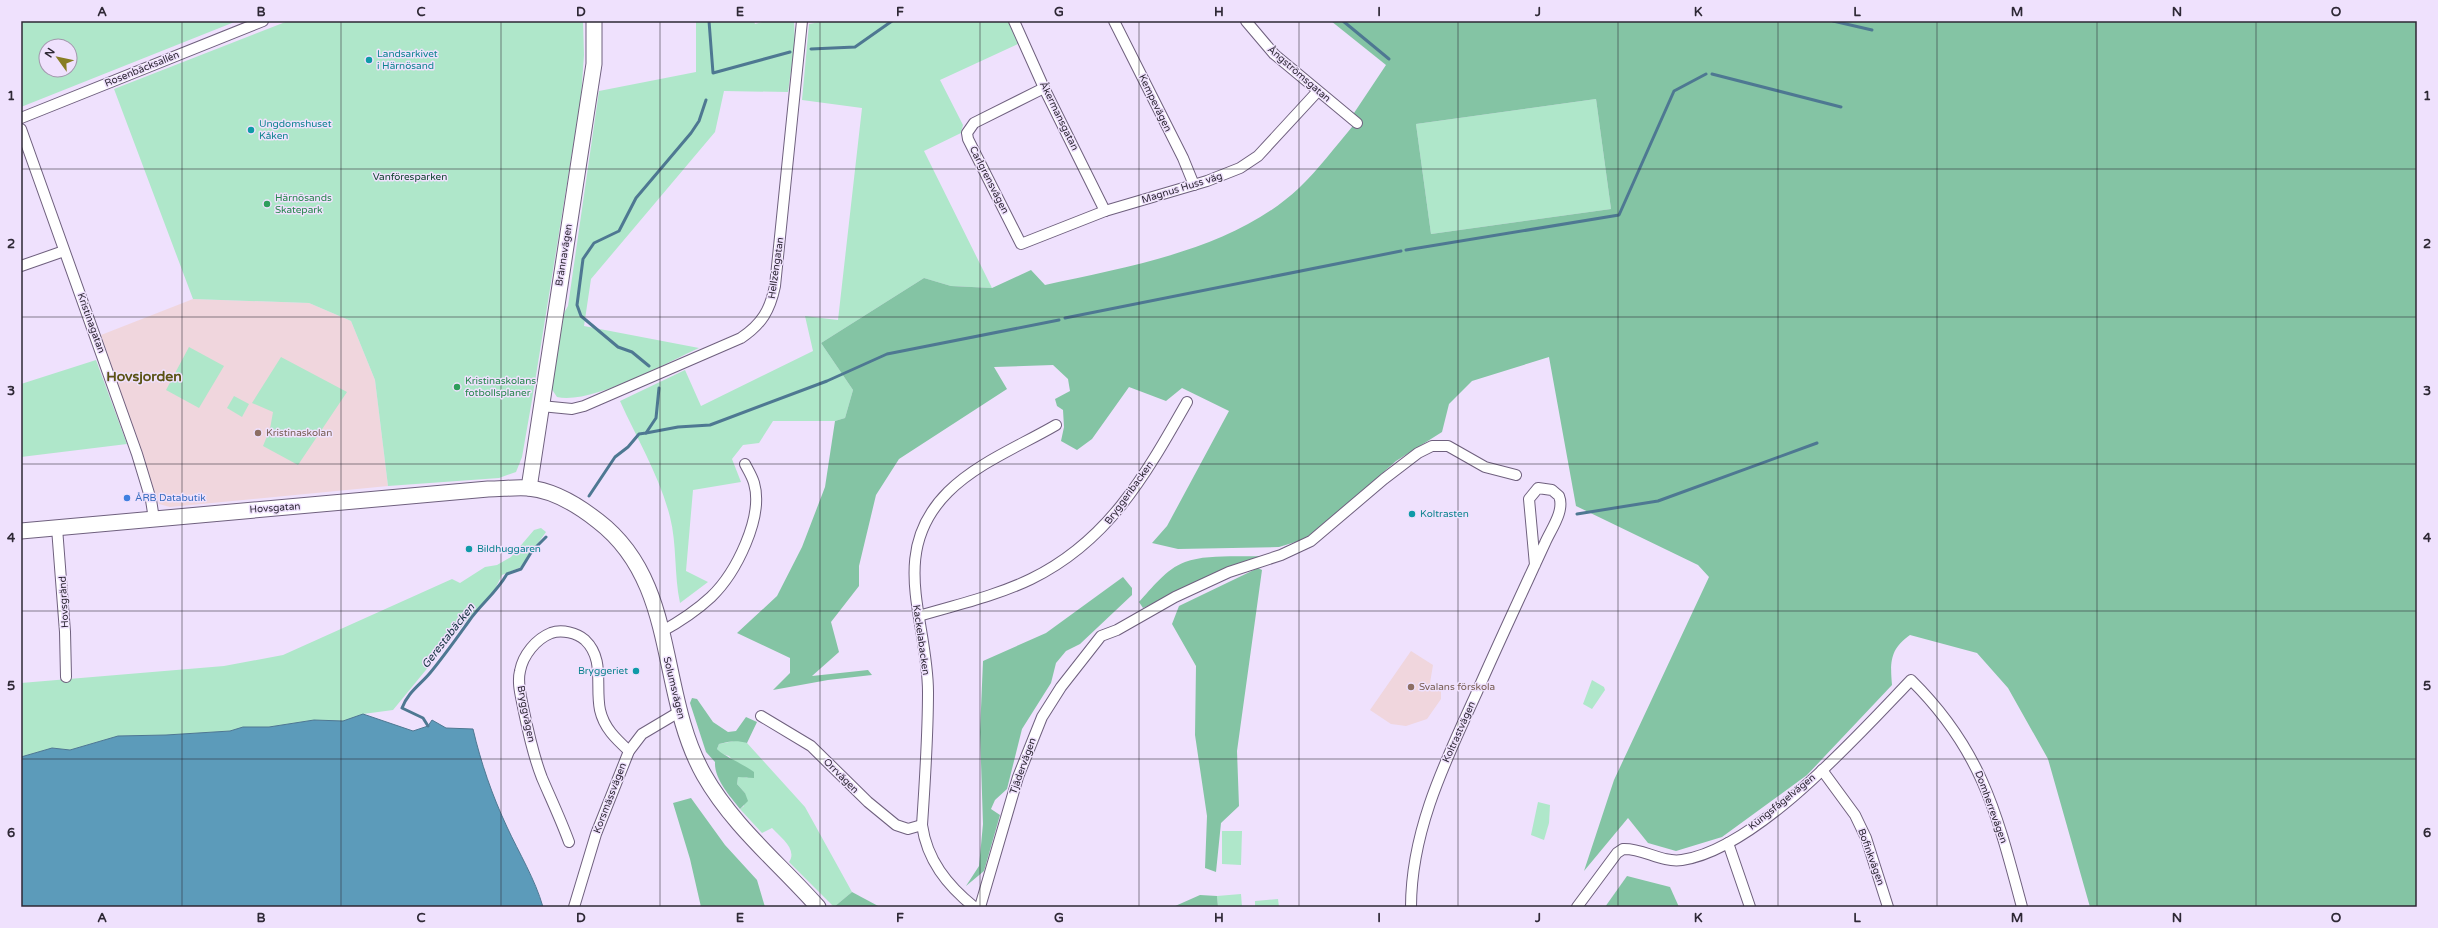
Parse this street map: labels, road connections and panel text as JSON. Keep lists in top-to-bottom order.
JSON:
{
  "streets": {
    "main road": ["Brännavägen", "Hovsgatan", "Solumsvägen"],
    "street": [
      "Rosenbäcksallén",
      "Ångströmsgatan",
      "Kempevägen",
      "Åkermansgatan",
      "Carlgrensvägen",
      "Magnus Huss väg",
      "Hellzéngatan",
      "Kristinagatan",
      "Bryggeribacken",
      "Hovsgränd",
      "Kackelabacken",
      "Bryggvägen",
      "Koltrastvägen",
      "Tjädervägen",
      "Orrvägen",
      "Korsmässvägen",
      "Kungsfågelvägen",
      "Domherrevägen",
      "Bofinkvägen"
    ]
  },
  "crossings": [
    ["Ångströmsgatan", "Magnus Huss väg"],
    ["Kempevägen", "Magnus Huss väg"],
    ["Åkermansgatan", "Carlgrensvägen"],
    ["Åkermansgatan", "Magnus Huss väg"],
    ["Carlgrensvägen", "Magnus Huss väg"],
    ["Brännavägen", "Hellzéngatan"],
    ["Brännavägen", "Hovsgatan"],
    ["Brännavägen", "Solumsvägen"],
    ["Kristinagatan", "Hovsgatan"],
    ["Bryggeribacken", "Kackelabacken"],
    ["Hovsgatan", "Hovsgränd"],
    ["Hovsgatan", "Solumsvägen"],
    ["Kackelabacken", "Orrvägen"],
    ["Solumsvägen", "Korsmässvägen"],
    ["Bryggvägen", "Korsmässvägen"],
    ["Kungsfågelvägen", "Domherrevägen"],
    ["Kungsfågelvägen", "Bofinkvägen"]
  ],
  "districts": ["Hovsjorden"],
  "water": ["Gerestabäcken"],
  "parks": ["Vanföresparken"],
  "places": [
    "Landsarkivet i Härnösand",
    "Ungdomshuset Kåken",
    "Härnösands Skatepark",
    "Kristinaskolans fotbollsplaner",
    "Kristinaskolan",
    "ÅRB Databutik",
    "Koltrasten",
    "Bildhuggaren",
    "Bryggeriet",
    "Svalans förskola"
  ],
  "north": "top left",
  "grid": {
    "columns": [
      "A",
      "B",
      "C",
      "D",
      "E",
      "F",
      "G",
      "H",
      "I",
      "J",
      "K",
      "L",
      "M",
      "N",
      "O"
    ],
    "rows": [
      "1",
      "2",
      "3",
      "4",
      "5",
      "6"
    ]
  }
}
